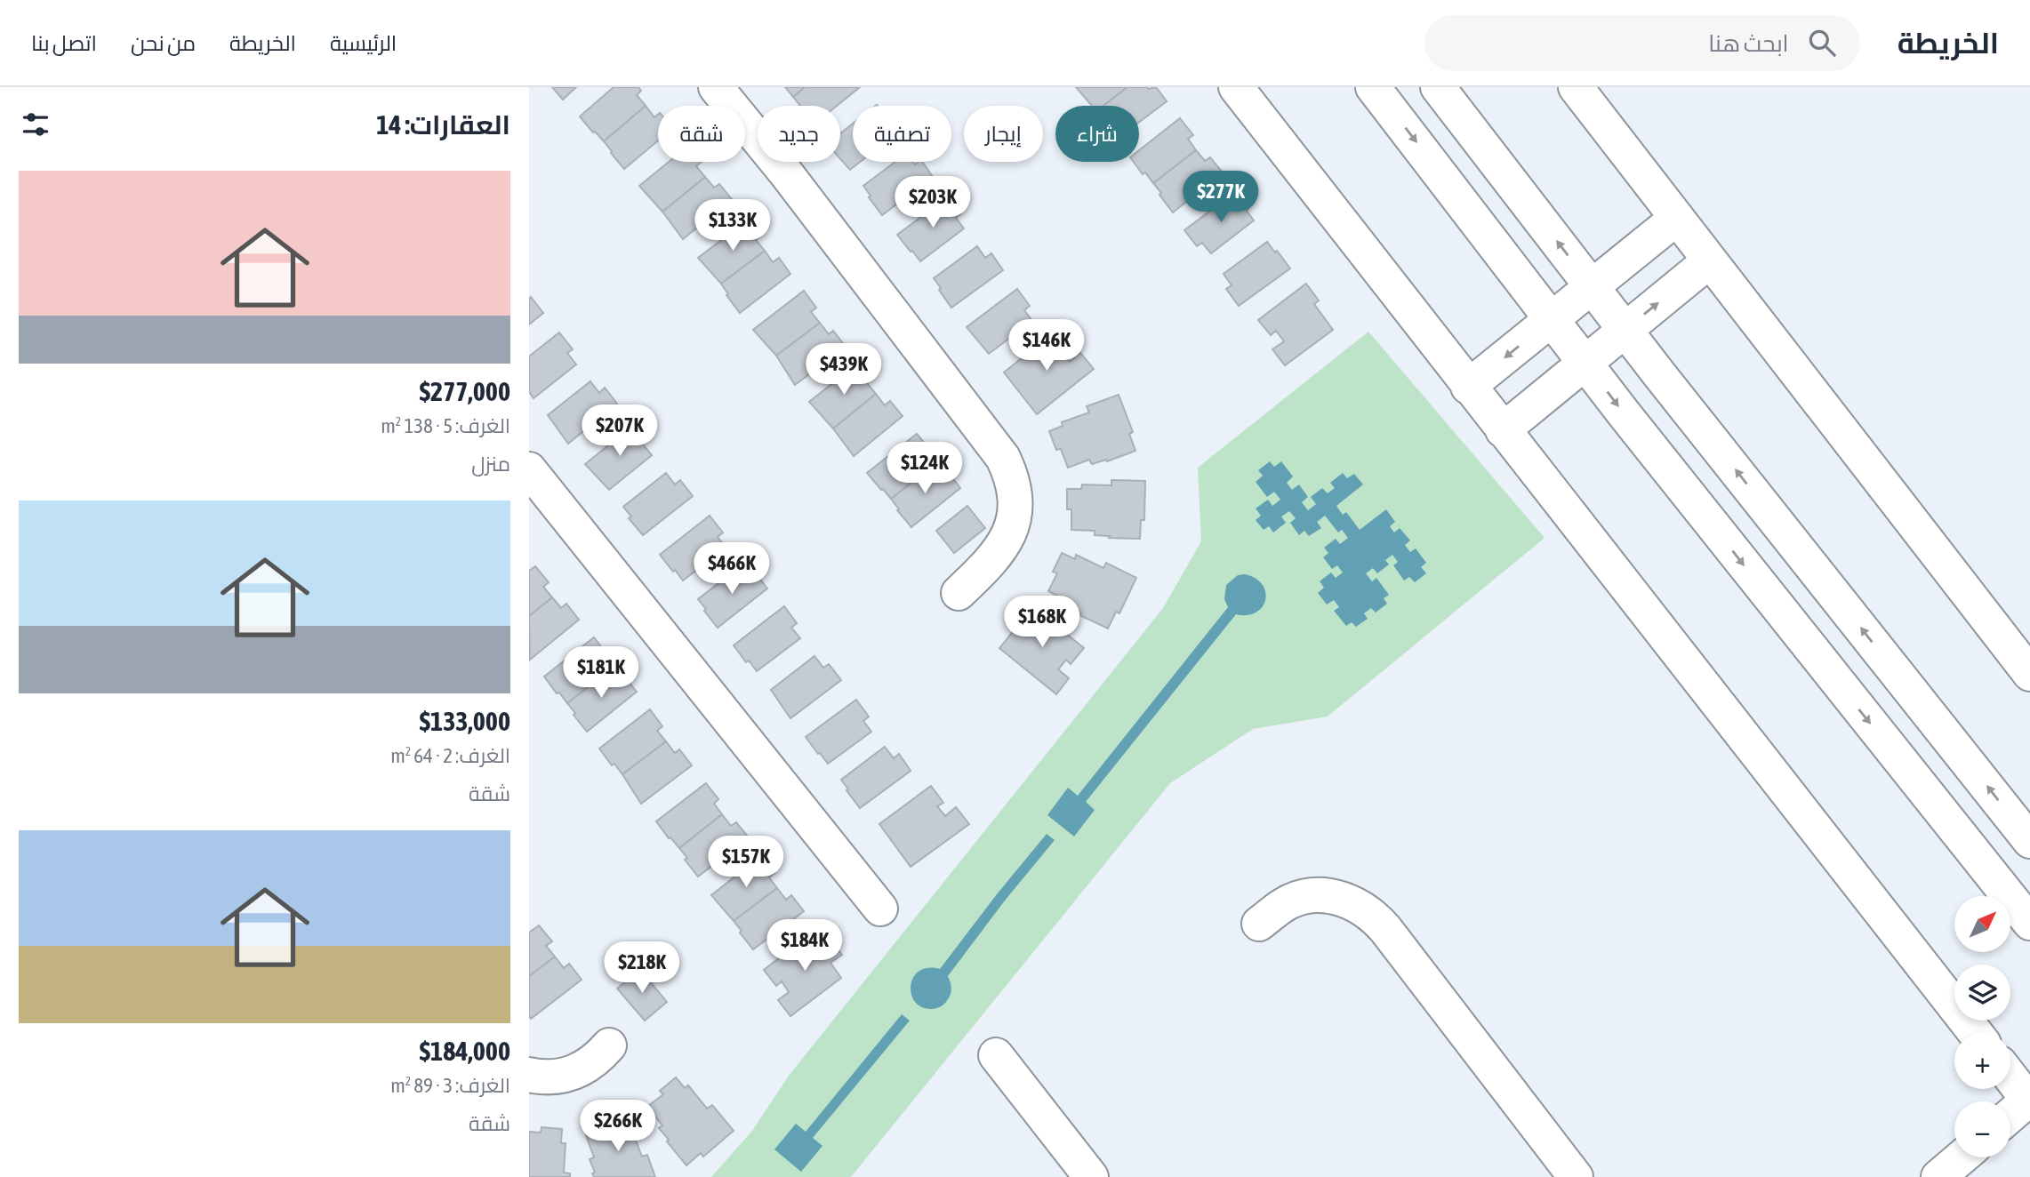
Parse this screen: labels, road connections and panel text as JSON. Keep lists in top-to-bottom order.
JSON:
{
  "north": "top right",
  "page": {
    "header": "الخريطة",
    "search": "ابحث هنا",
    "nav": [
      "الرئيسية",
      "الخريطة",
      "من نحن",
      "اتصل بنا"
    ],
    "heading": "العقارات: 14",
    "chip": [
      "شراء",
      "إيجار",
      "تصفية",
      "جديد",
      "شقة"
    ],
    "list": [
      {
        "name": "$277,000",
        "note": "الغرف: 5 · 138 m² · منزل"
      },
      {
        "name": "$133,000",
        "note": "الغرف: 2 · 64 m² · شقة"
      },
      {
        "name": "$184,000",
        "note": "الغرف: 3 · 89 m² · شقة"
      }
    ],
    "price": [
      "$277K",
      "$203K",
      "$133K",
      "$146K",
      "$439K",
      "$207K",
      "$124K",
      "$466K",
      "$168K",
      "$181K",
      "$157K",
      "$184K",
      "$218K",
      "$266K"
    ],
    "map_buttons": ["+", "−"]
  }
}
